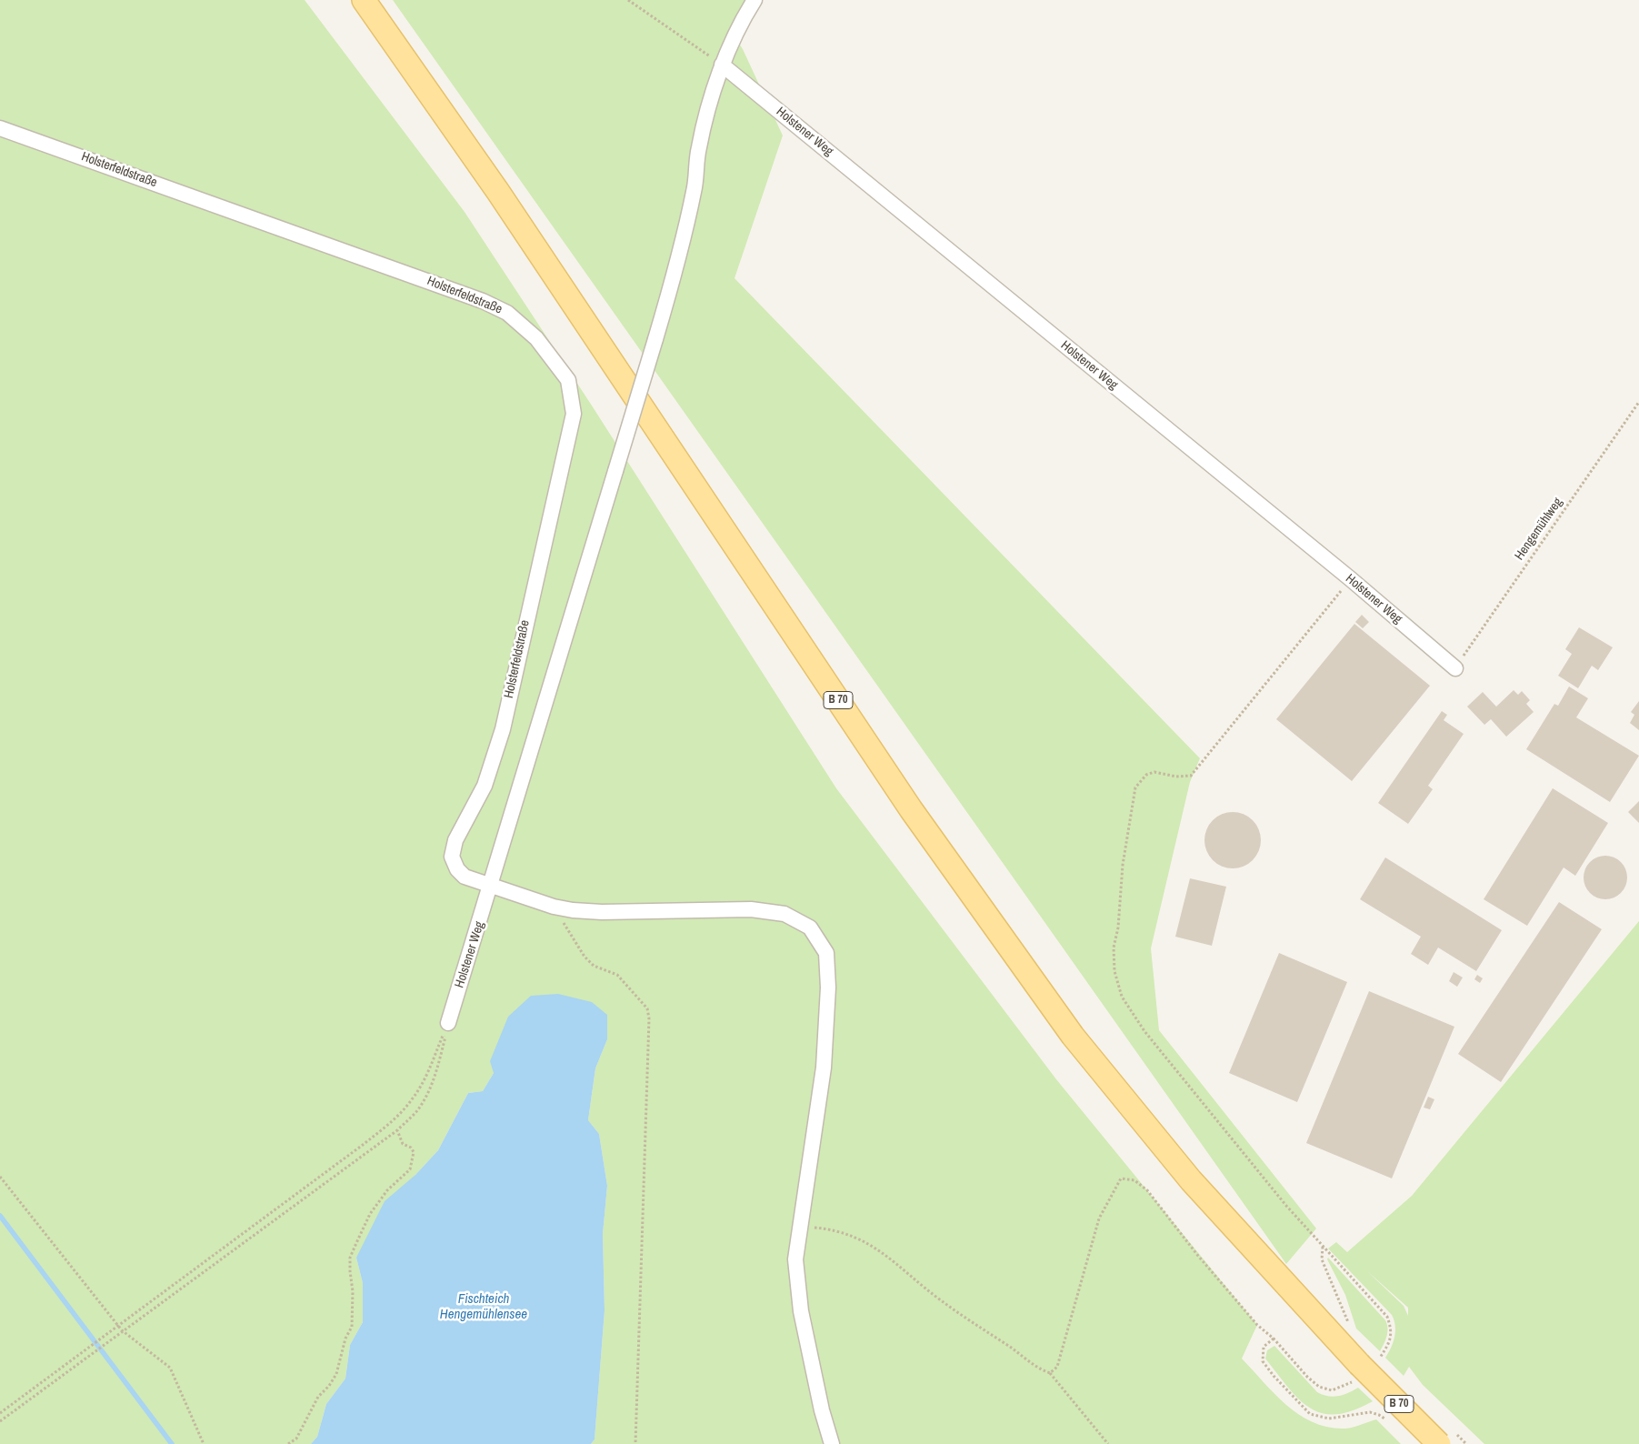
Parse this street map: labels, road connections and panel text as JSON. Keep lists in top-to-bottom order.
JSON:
{
  "streets": {
    "main road": ["B 70"],
    "street": ["Holstener Weg", "Holsterfeldstraße"],
    "path": ["Hengemühlweg"]
  },
  "crossings": [
    ["Holstener Weg", "Holsterfeldstraße"],
    ["Holstener Weg", "Hengemühlweg"]
  ],
  "water": ["Fischteich Hengemühlensee"]
}
